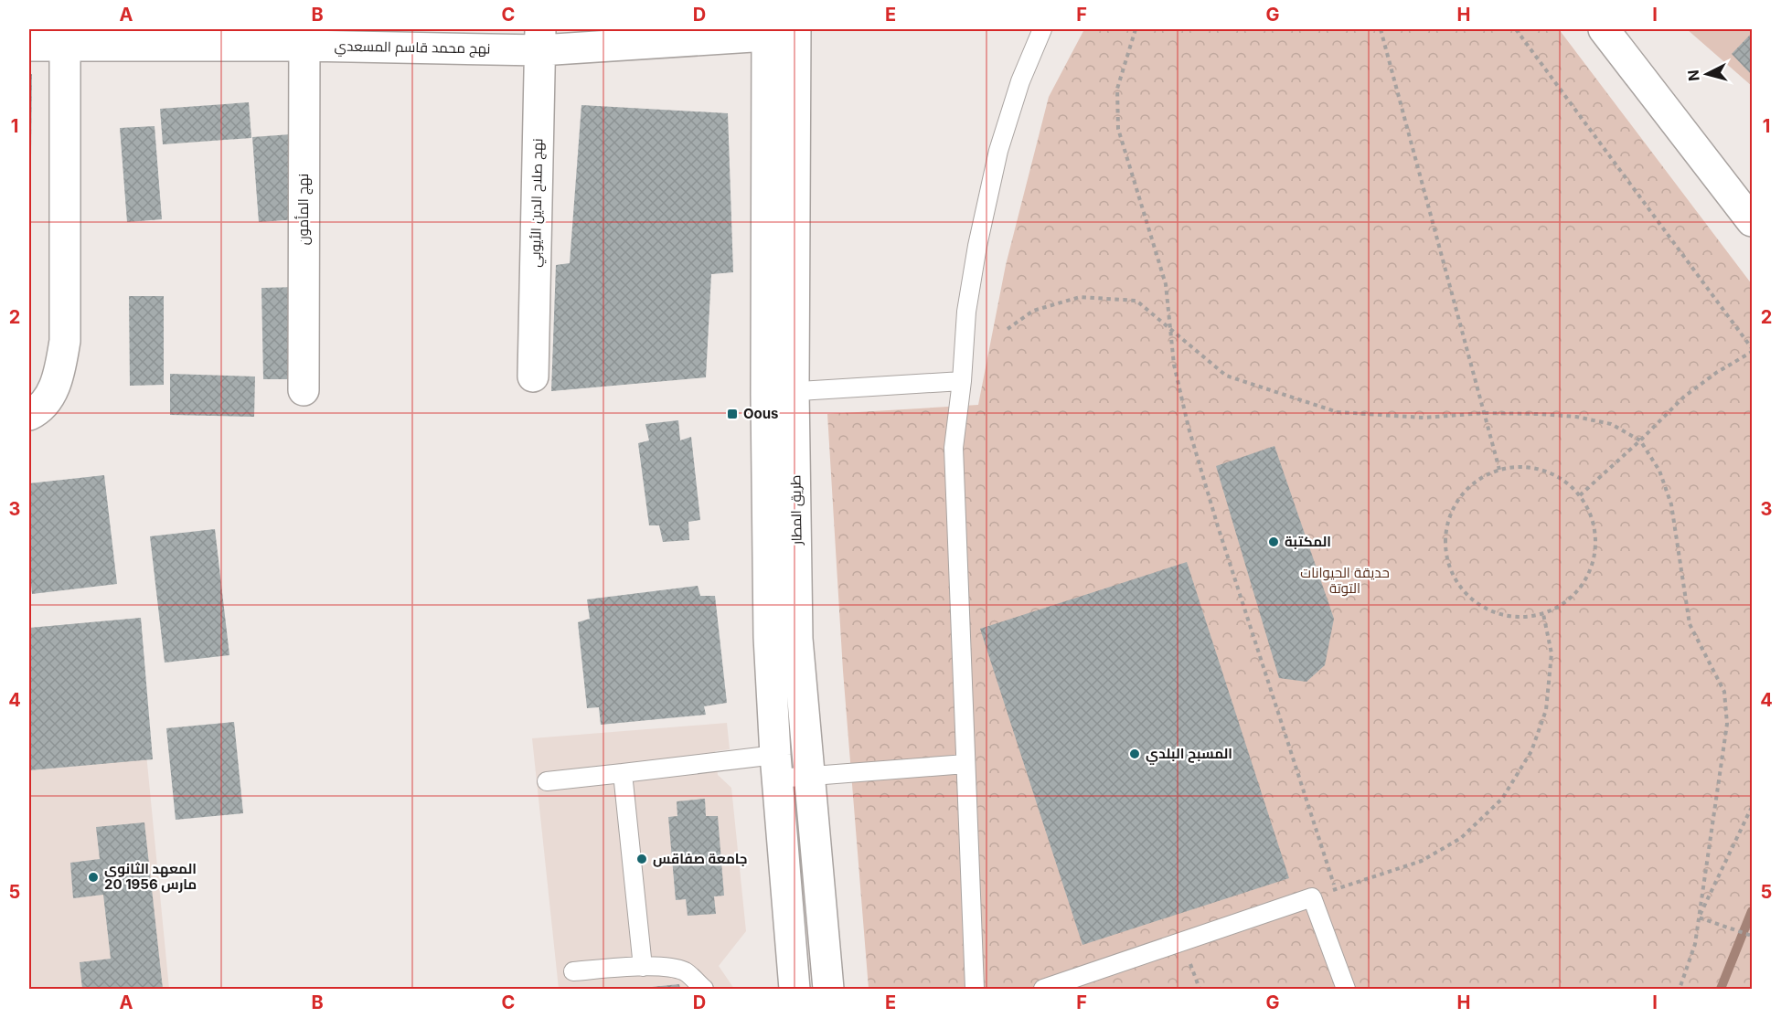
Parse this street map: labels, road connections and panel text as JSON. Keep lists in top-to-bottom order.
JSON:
{
  "streets": {
    "street": [
      "نهج محمد قاسم المسعدي",
      "نهج صلاح الدين الأيوبي",
      "نهج المأمون",
      "طريق المطار"
    ]
  },
  "crossings": [
    ["نهج محمد قاسم المسعدي", "نهج صلاح الدين الأيوبي"],
    ["نهج محمد قاسم المسعدي", "نهج المأمون"],
    ["نهج محمد قاسم المسعدي", "طريق المطار"]
  ],
  "parks": ["حديقة الحيوانات التوتة"],
  "places": {
    "transit": ["Oous"],
    "other": [
      "المكتبة",
      "المسبح البلدي",
      "جامعة صفاقس",
      "المعهد الثانوي 20 مارس 1956"
    ]
  },
  "north": "left",
  "grid": {
    "columns": [
      "A",
      "B",
      "C",
      "D",
      "E",
      "F",
      "G",
      "H",
      "I"
    ],
    "rows": [
      "1",
      "2",
      "3",
      "4",
      "5"
    ]
  }
}
